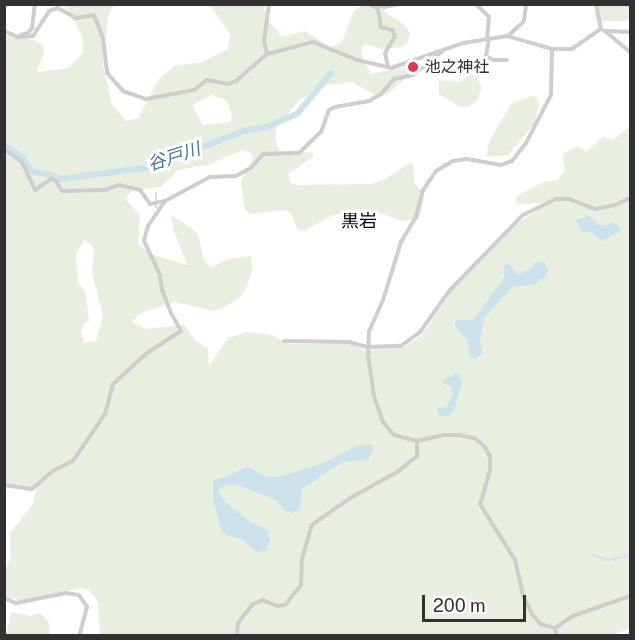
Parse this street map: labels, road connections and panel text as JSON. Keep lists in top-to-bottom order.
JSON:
{
  "districts": ["黒岩"],
  "water": ["谷戸川"],
  "places": ["池之神社"],
  "scale_bar": "200 m"
}
